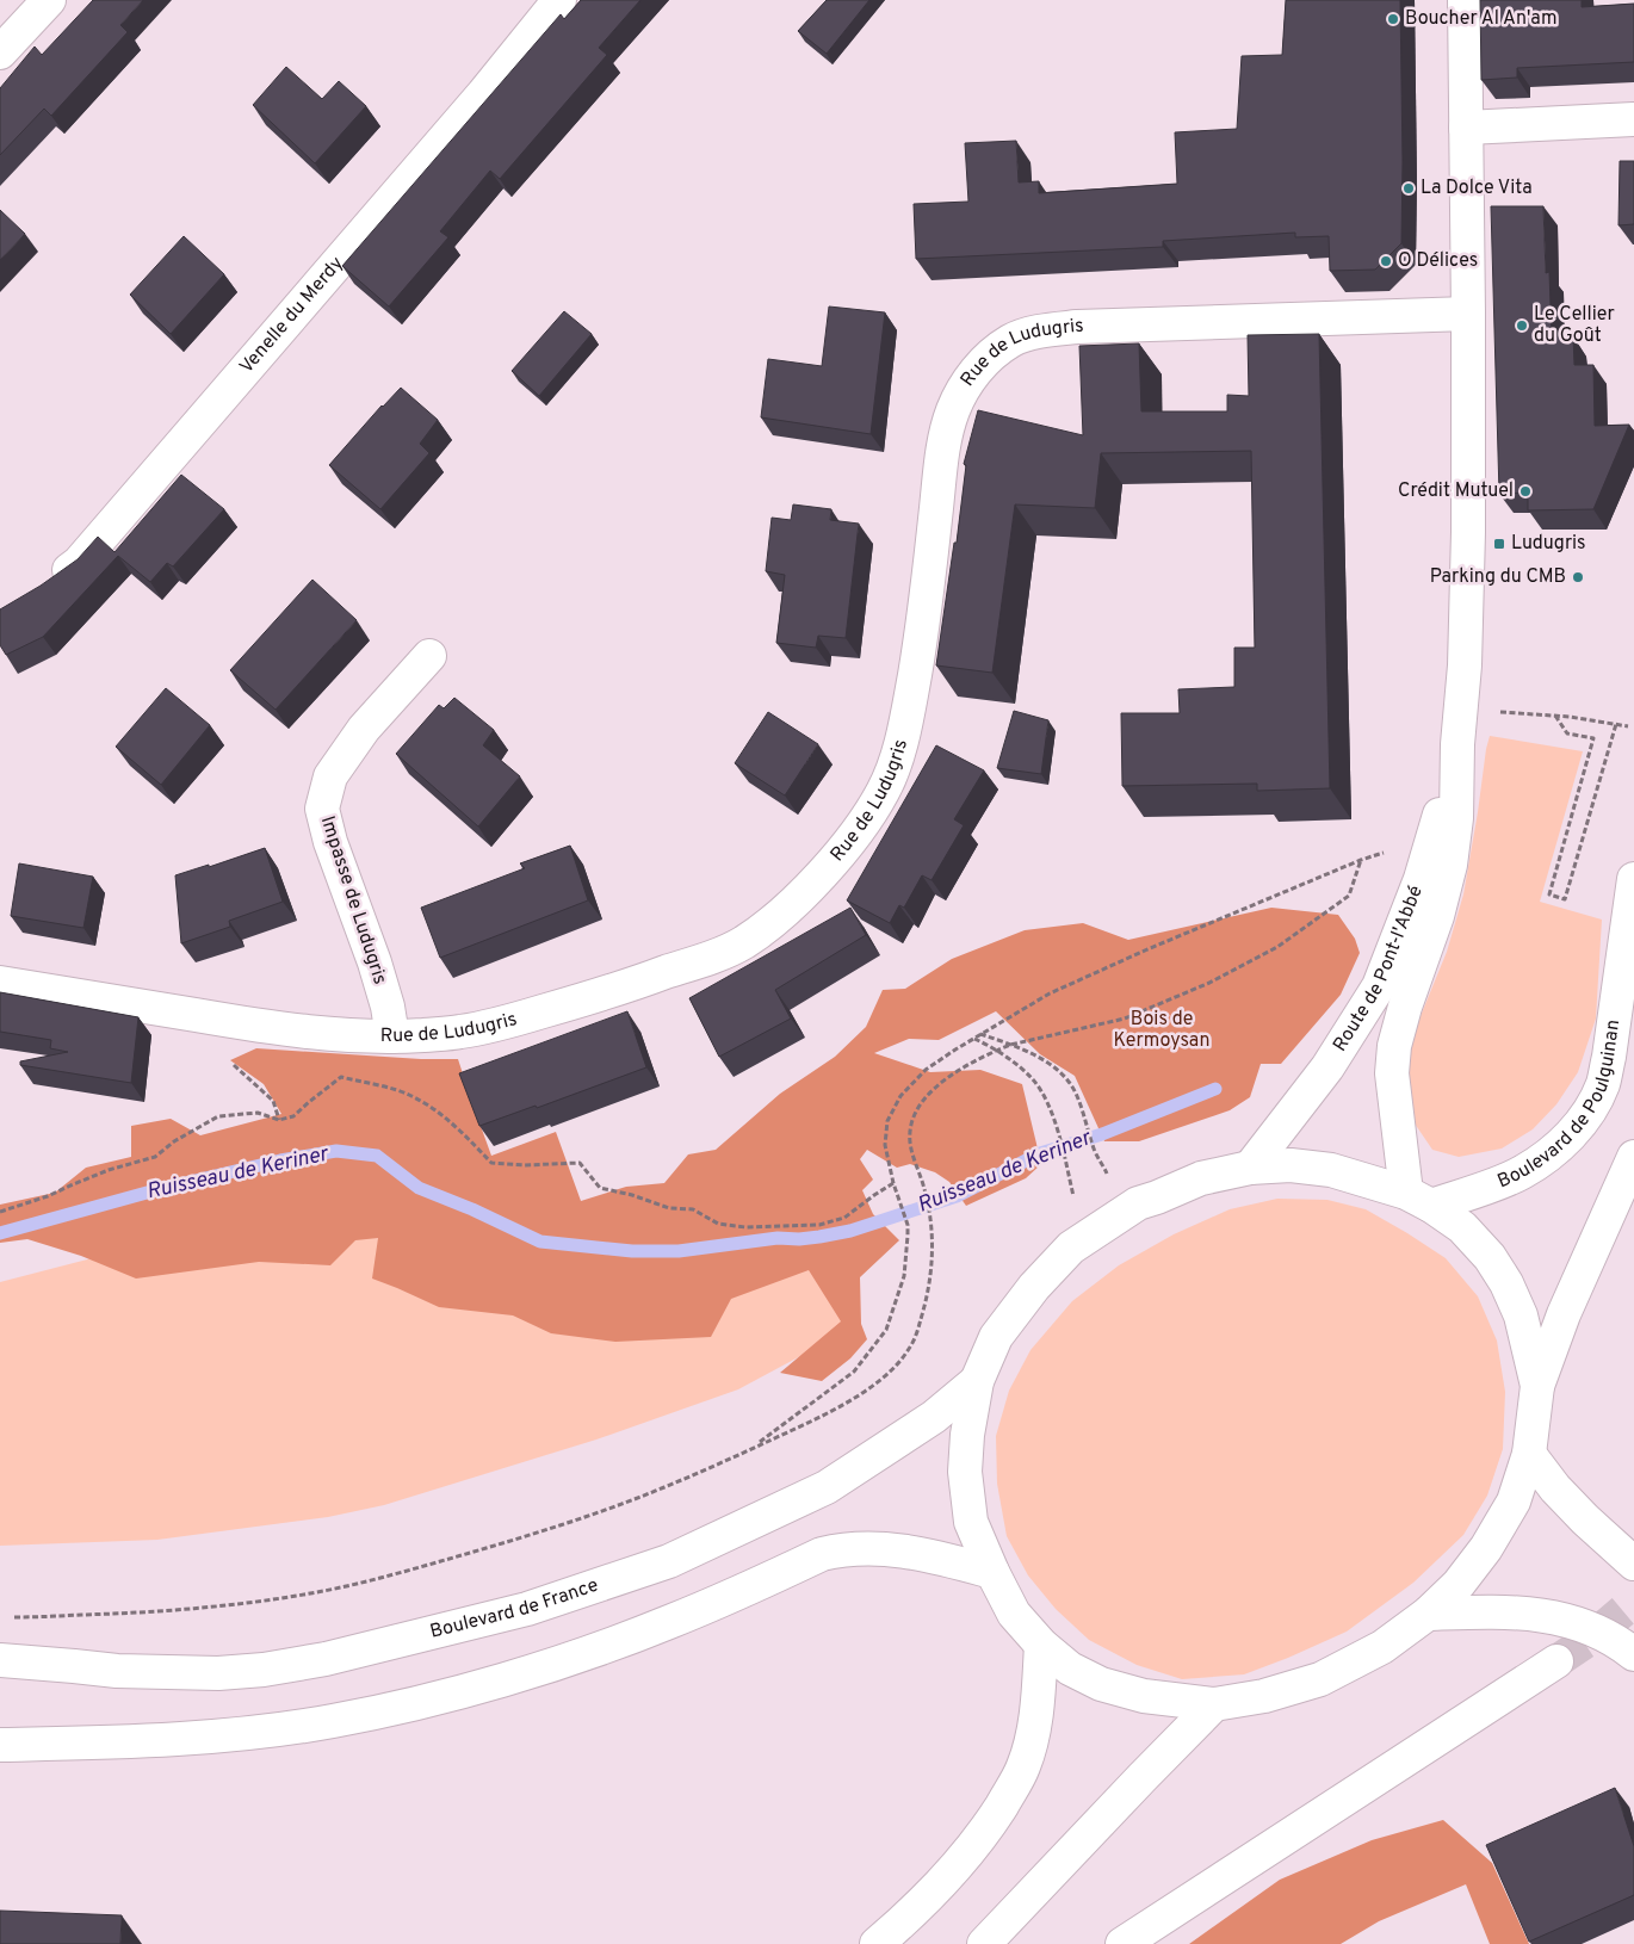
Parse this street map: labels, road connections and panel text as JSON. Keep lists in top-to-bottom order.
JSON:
{
  "streets": {
    "main road": [
      "Venelle du Merdy",
      "Rue de Ludugris",
      "Impasse de Ludugris",
      "Route de Pont-l'Abbé",
      "Boulevard de Poulguinan",
      "Boulevard de France"
    ]
  },
  "crossings": [
    ["Rue de Ludugris", "Impasse de Ludugris"],
    ["Rue de Ludugris", "Route de Pont-l'Abbé"],
    ["Route de Pont-l'Abbé", "Boulevard de Poulguinan"]
  ],
  "water": ["Ruisseau de Keriner"],
  "parks": ["Bois de Kermoysan"],
  "places": {
    "other": [
      "Boucher Al An'am",
      "La Dolce Vita",
      "O Délices",
      "Le Cellier du Goût",
      "Crédit Mutuel",
      "Parking du CMB"
    ],
    "transit": ["Ludugris"]
  }
}
